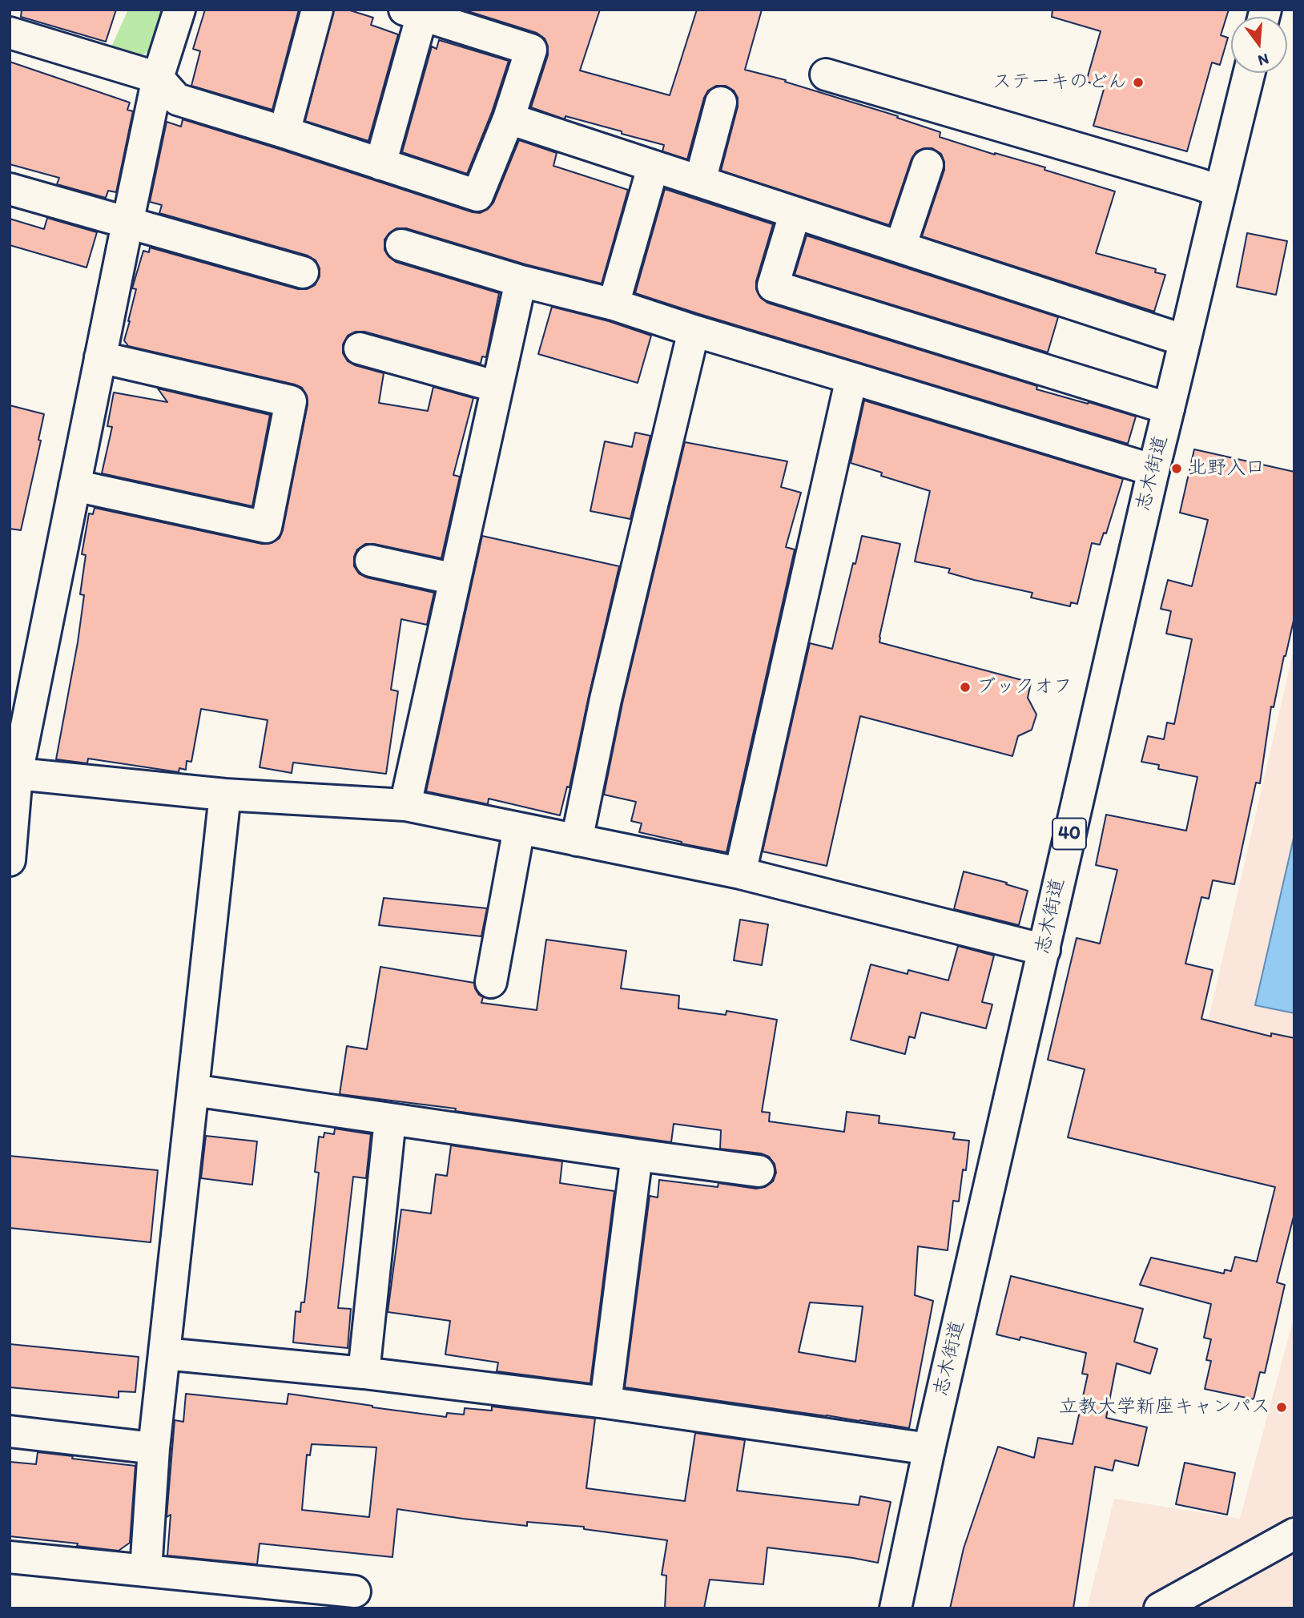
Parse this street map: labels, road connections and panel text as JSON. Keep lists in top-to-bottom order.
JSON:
{
  "streets": {
    "street": ["志木街道", "40"]
  },
  "places": [
    "ステーキのどん",
    "北野入口",
    "ブックオフ",
    "立教大学新座キャンパス"
  ],
  "north": "bottom"
}
